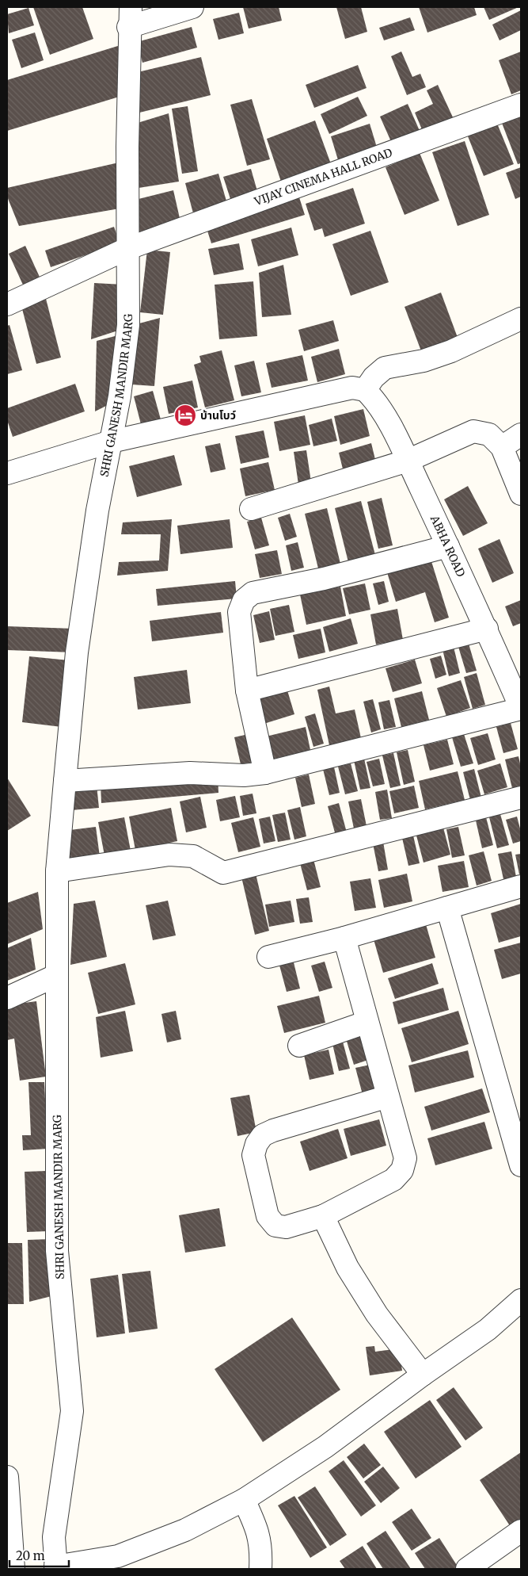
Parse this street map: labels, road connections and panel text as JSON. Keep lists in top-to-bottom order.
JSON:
{
  "streets": {
    "street": ["VIJAY CINEMA HALL ROAD", "SHRI GANESH MANDIR MARG", "ABHA ROAD"]
  },
  "crossings": [
    ["VIJAY CINEMA HALL ROAD", "SHRI GANESH MANDIR MARG"]
  ],
  "places": {
    "hotel": ["บ้านโบว์"]
  },
  "scale_bar": "20 m"
}
